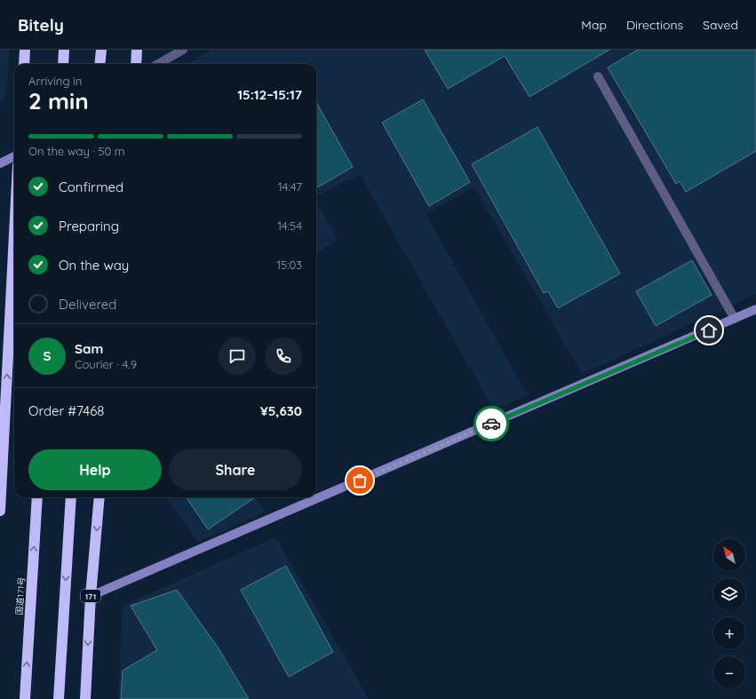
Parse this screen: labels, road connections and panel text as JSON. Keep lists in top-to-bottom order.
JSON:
{
  "streets": {
    "highway": ["国道171号", "171"]
  },
  "north": "top left",
  "page": {
    "header": "Bitely",
    "nav": ["Map", "Directions", "Saved"],
    "heading": ["2 min", "Arriving in", "15:12–15:17"],
    "panel": [
      "Sam",
      "Courier · 4.9",
      "Order #7468",
      "¥5,630"
    ],
    "bar": "On the way · 50 m",
    "list": [
      ["Confirmed", "14:47"],
      ["Preparing", "14:54"],
      ["On the way", "15:03"],
      "Delivered"
    ],
    "round": "S",
    "buttons": ["Help", "Share"],
    "map_buttons": ["+", "−"]
  }
}
